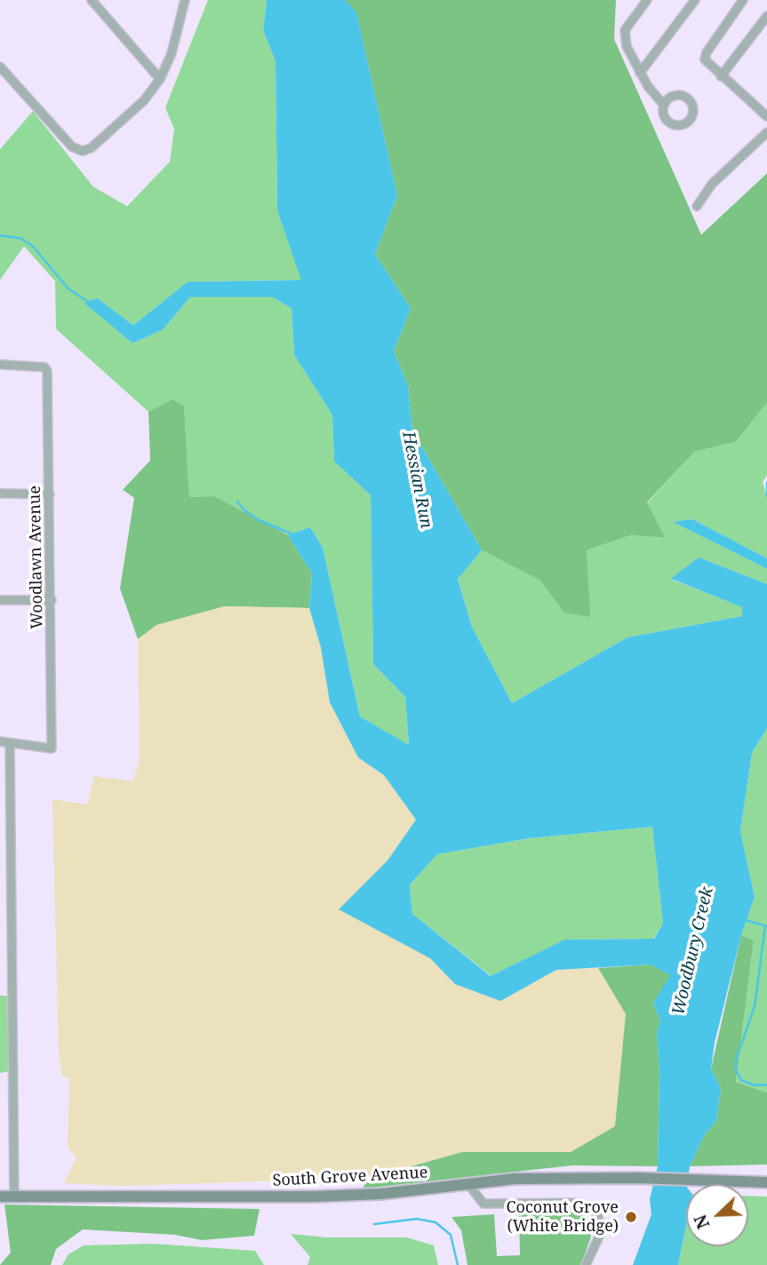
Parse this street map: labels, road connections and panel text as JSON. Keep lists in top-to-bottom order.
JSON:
{
  "streets": {
    "main road": ["South Grove Avenue"],
    "street": ["Woodlawn Avenue"]
  },
  "water": ["Hessian Run", "Woodbury Creek"],
  "places": ["Coconut Grove (White Bridge)"],
  "north": "bottom left"
}
